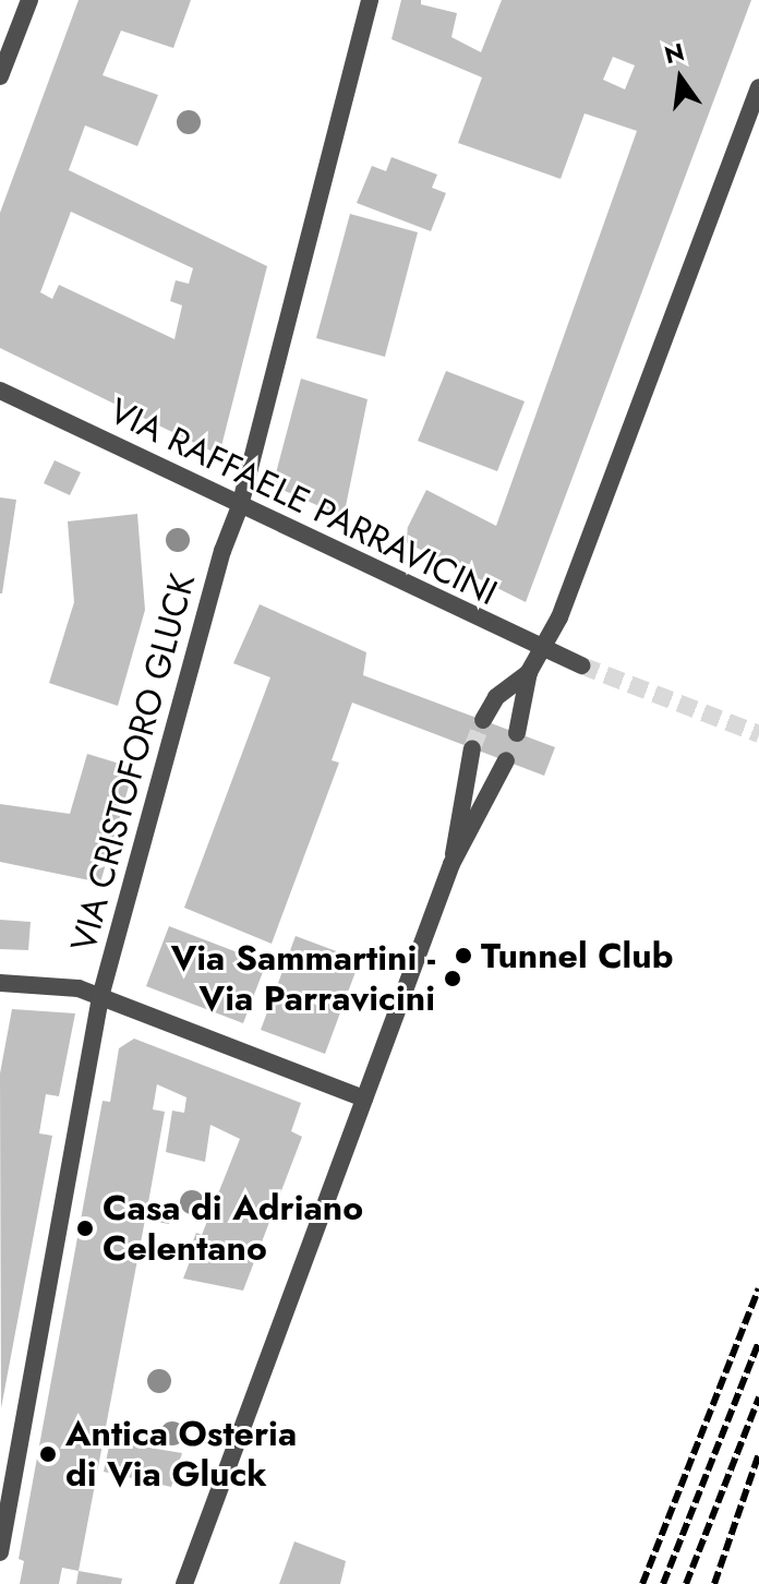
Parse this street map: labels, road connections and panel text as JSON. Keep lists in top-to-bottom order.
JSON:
{
  "streets": {
    "street": ["VIA RAFFAELE PARRAVICINI", "VIA CRISTOFORO GLUCK"]
  },
  "crossings": [
    ["VIA RAFFAELE PARRAVICINI", "VIA CRISTOFORO GLUCK"]
  ],
  "places": [
    "Tunnel Club",
    "Via Sammartini - Via Parravicini",
    "Casa di Adriano Celentano",
    "Antica Osteria di Via Gluck"
  ],
  "north": "top"
}
